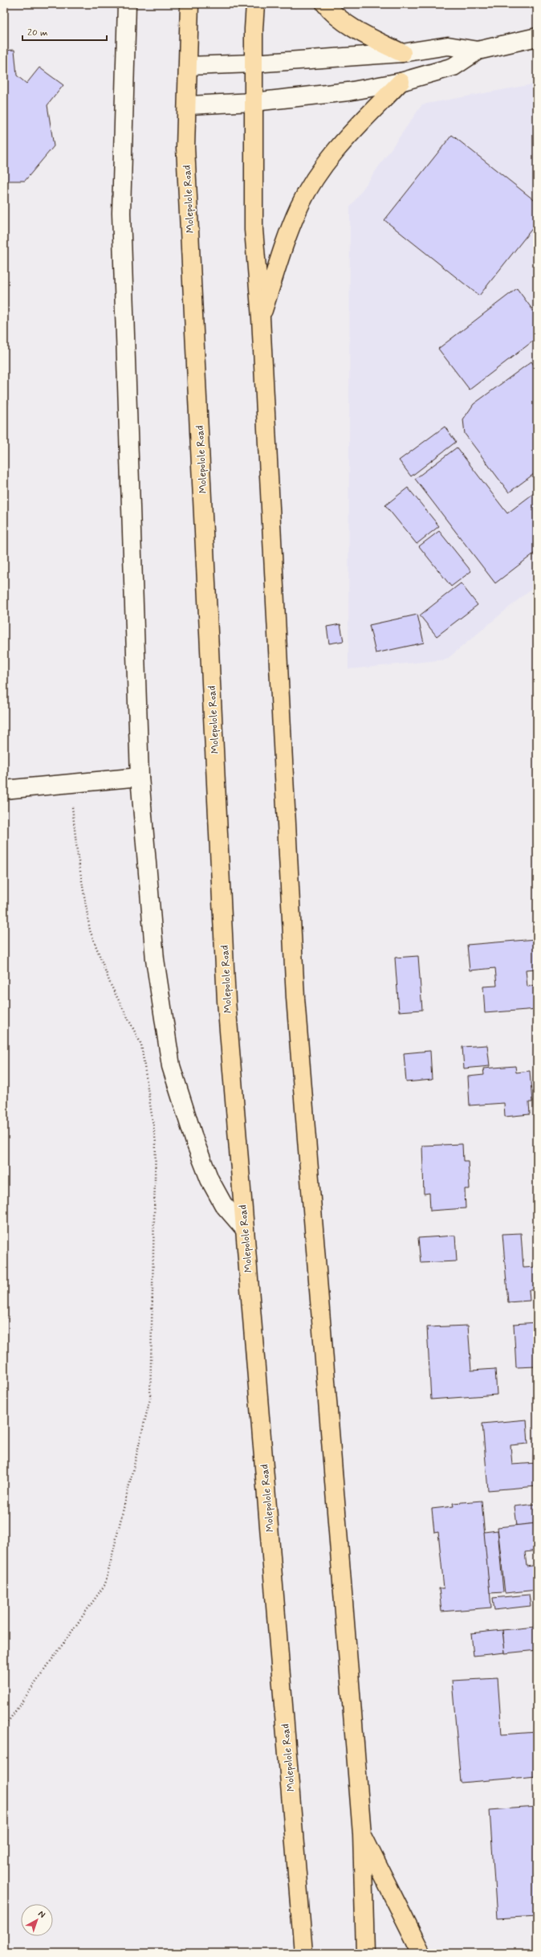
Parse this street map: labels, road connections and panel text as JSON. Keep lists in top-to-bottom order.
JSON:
{
  "streets": {
    "main road": ["Molepolole Road"]
  },
  "scale_bar": "20 m",
  "north": "top right"
}
